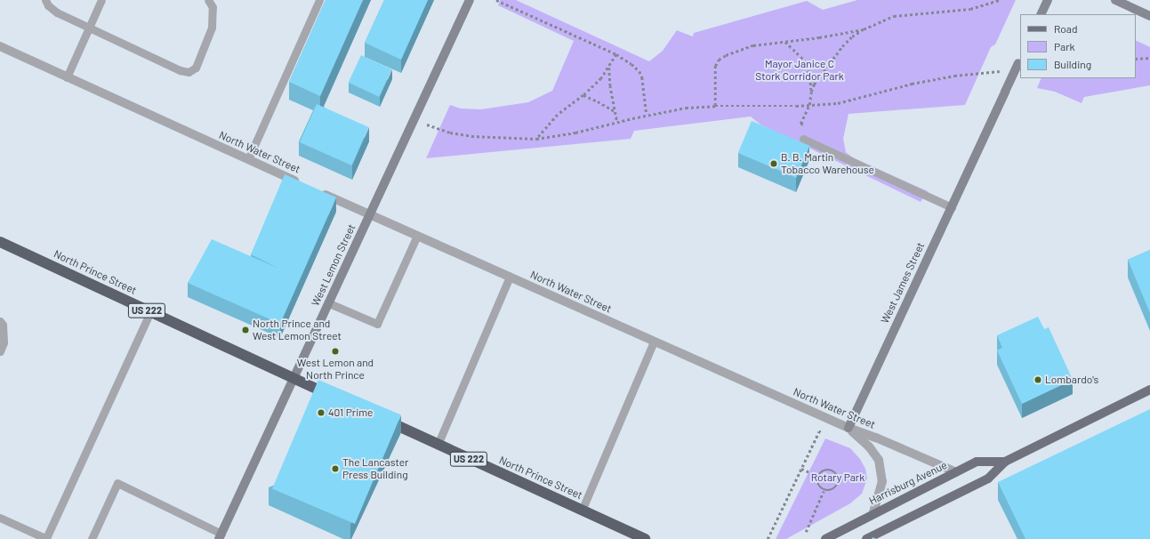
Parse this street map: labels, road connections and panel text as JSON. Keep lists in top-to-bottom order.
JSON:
{
  "streets": {
    "highway": ["North Prince Street", "US 222"],
    "main road": ["Harrisburg Avenue"],
    "street": ["North Water Street", "West Lemon Street", "West James Street"]
  },
  "crossings": [
    ["North Water Street", "West Lemon Street"],
    ["North Water Street", "West James Street"],
    ["North Water Street", "Harrisburg Avenue"],
    ["West Lemon Street", "North Prince Street"]
  ],
  "parks": ["Mayor Janice C Stork Corridor Park", "Rotary Park"],
  "places": [
    "B. B. Martin Tobacco Warehouse",
    "North Prince and West Lemon Street",
    "West Lemon and North Prince",
    "Lombardo's",
    "401 Prime",
    "The Lancaster Press Building"
  ],
  "legend": ["Road", "Park", "Building"]
}
